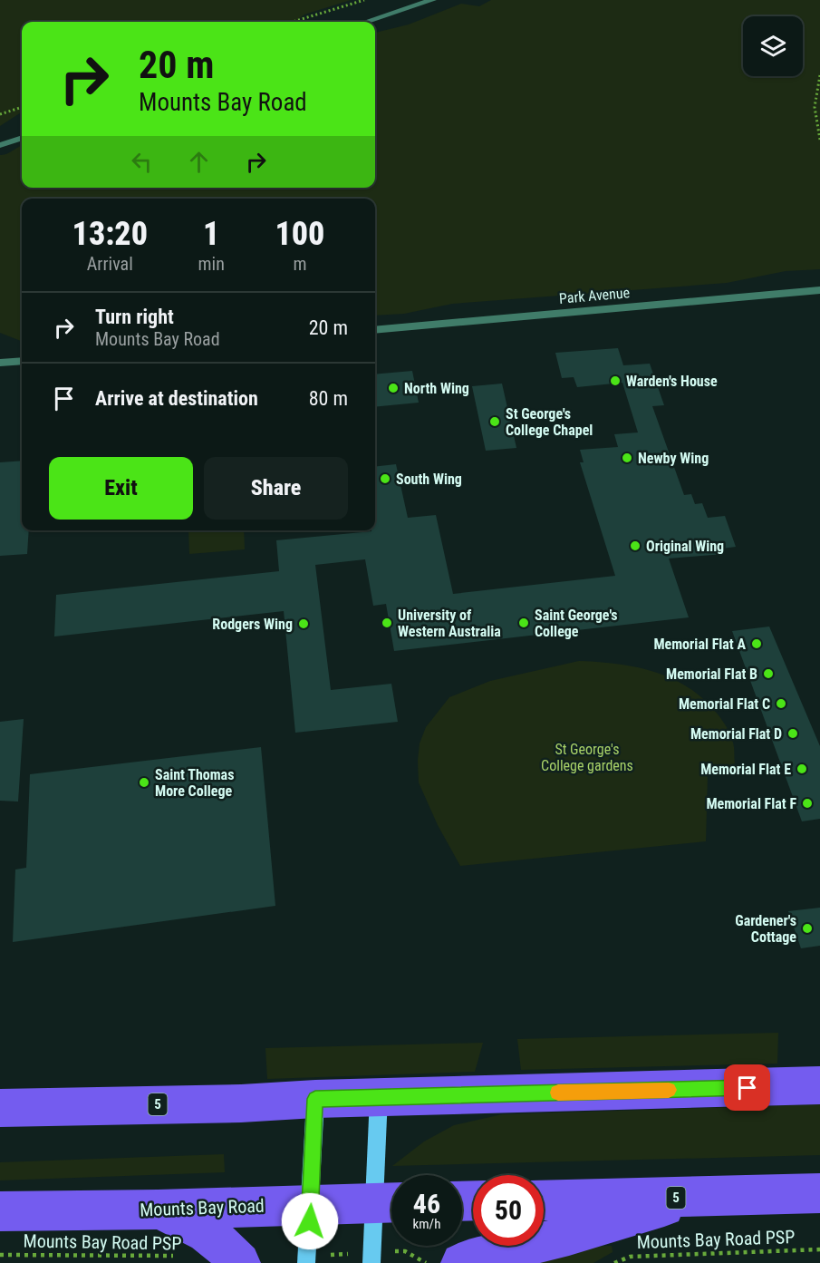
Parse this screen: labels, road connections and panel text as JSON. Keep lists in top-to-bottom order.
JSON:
{
  "streets": {
    "highway": ["5", "Mounts Bay Road"],
    "street": ["Park Avenue"],
    "path": ["Mounts Bay Road PSP"]
  },
  "parks": ["St George's College gardens"],
  "places": [
    "Warden's House",
    "North Wing",
    "St George's College Chapel",
    "Newby Wing",
    "South Wing",
    "Original Wing",
    "University of Western Australia",
    "Saint George's College",
    "Rodgers Wing",
    "Memorial Flat A",
    "Memorial Flat B",
    "Memorial Flat C",
    "Memorial Flat D",
    "Memorial Flat E",
    "Saint Thomas More College",
    "Memorial Flat F",
    "Gardener's Cottage"
  ],
  "page": {
    "turn": ["20 m", "Mounts Bay Road"],
    "eta": [
      "13:20",
      "Arrival",
      "1",
      "min",
      "100",
      "m"
    ],
    "list": [
      {
        "name": "Turn right",
        "note": "Mounts Bay Road",
        "value": "20 m"
      },
      {
        "name": "Arrive at destination",
        "value": "80 m"
      }
    ],
    "buttons": ["Exit", "Share"],
    "speed": "46 km/h",
    "limit": "50"
  }
}
